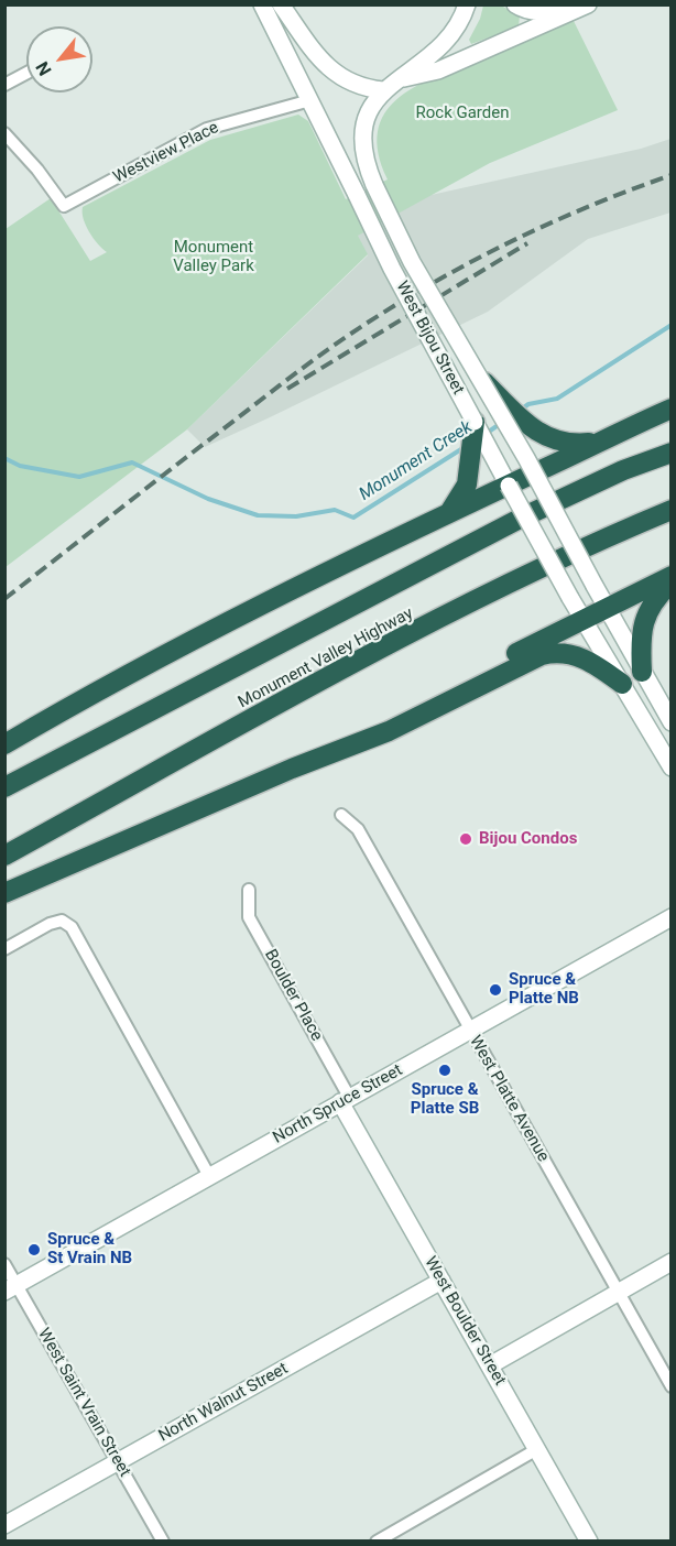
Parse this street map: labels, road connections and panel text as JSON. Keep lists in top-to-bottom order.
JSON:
{
  "streets": {
    "highway": ["Monument Valley Highway"],
    "main road": [
      "West Bijou Street",
      "North Spruce Street",
      "West Boulder Street",
      "North Walnut Street"
    ],
    "street": [
      "Westview Place",
      "Boulder Place",
      "West Platte Avenue",
      "West Saint Vrain Street"
    ]
  },
  "crossings": [
    ["Westview Place", "West Bijou Street"],
    ["Boulder Place", "North Spruce Street"],
    ["Boulder Place", "West Boulder Street"],
    ["West Platte Avenue", "North Spruce Street"],
    ["North Spruce Street", "West Boulder Street"],
    ["North Spruce Street", "West Saint Vrain Street"],
    ["West Boulder Street", "North Walnut Street"],
    ["West Saint Vrain Street", "North Walnut Street"]
  ],
  "water": ["Monument Creek"],
  "parks": ["Rock Garden", "Monument Valley Park"],
  "places": [
    "Bijou Condos",
    "Spruce & Platte NB",
    "Spruce & Platte SB",
    "Spruce & St Vrain NB"
  ],
  "north": "bottom left"
}
